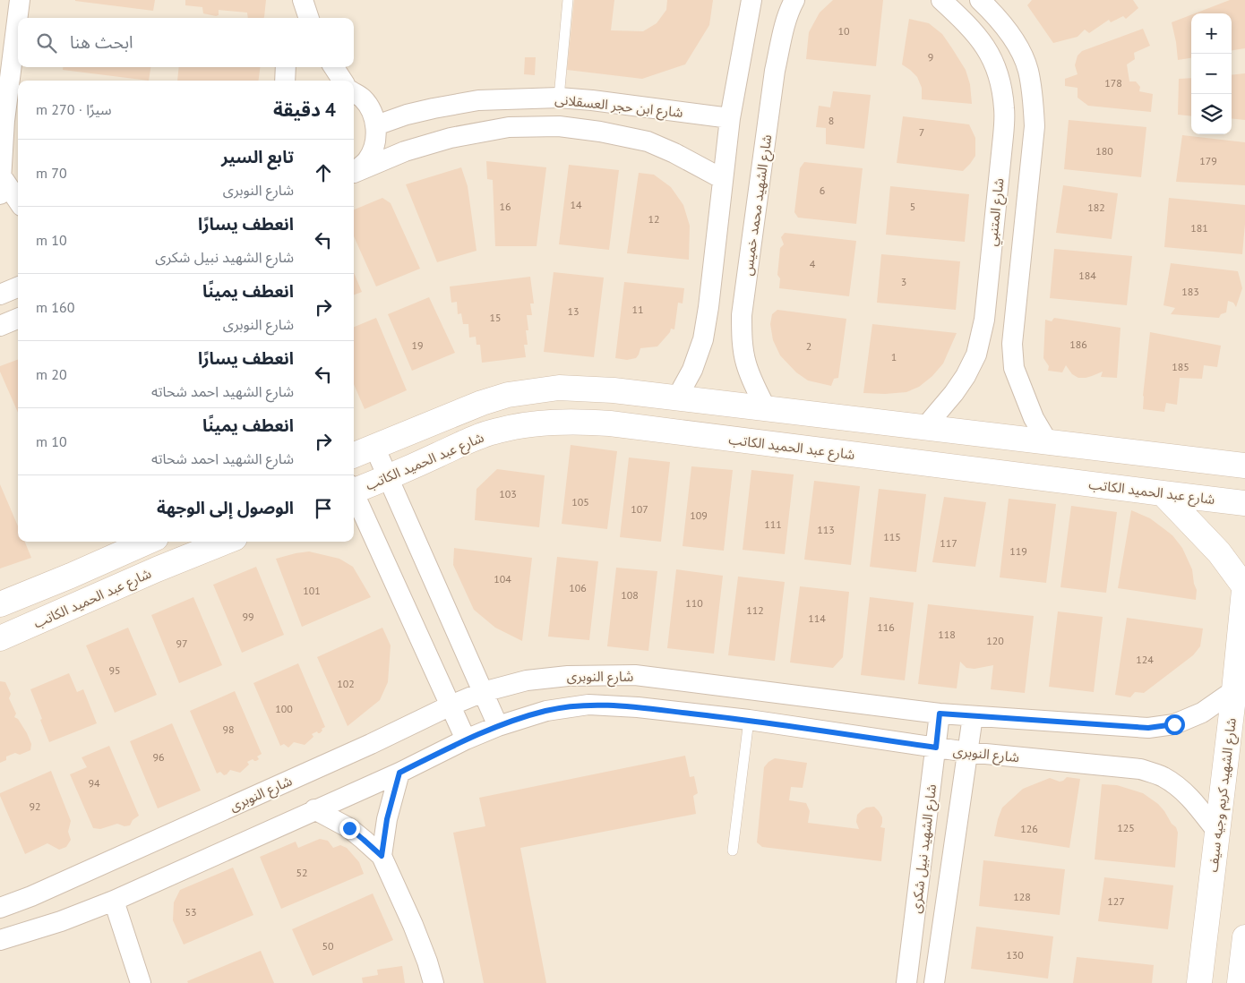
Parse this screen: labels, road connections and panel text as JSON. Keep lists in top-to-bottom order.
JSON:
{
  "streets": {
    "street": [
      "شارع ابن حجر العسقلانى",
      "شارع الشهيد محمد خميس",
      "شارع المتنبي",
      "شارع عبد الحميد الكاتب",
      "شارع النوبرى",
      "شارع الشهيد كريم وجيه سيف",
      "شارع الشهيد نبيل شكرى"
    ]
  },
  "crossings": [
    ["شارع النوبرى", "شارع الشهيد كريم وجيه سيف"],
    ["شارع النوبرى", "شارع الشهيد نبيل شكرى"]
  ],
  "house_numbers": [
    "10",
    "9",
    "178",
    "8",
    "7",
    "180",
    "179",
    "6",
    "14",
    "16",
    "5",
    "182",
    "12",
    "181",
    "4",
    "184",
    "3",
    "183",
    "11",
    "13",
    "15",
    "186",
    "19",
    "2",
    "1",
    "185",
    "103",
    "105",
    "107",
    "109",
    "111",
    "113",
    "115",
    "117",
    "119",
    "104",
    "106",
    "101",
    "108",
    "110",
    "112",
    "99",
    "114",
    "116",
    "118",
    "120",
    "97",
    "124",
    "95",
    "102",
    "100",
    "98",
    "96",
    "94",
    "92",
    "125",
    "126",
    "52",
    "128",
    "127",
    "53",
    "50",
    "130"
  ],
  "page": {
    "map_buttons": ["+", "−"],
    "search": "ابحث هنا",
    "heading": ["4 دقيقة", "سيرًا · 270 m"],
    "list": [
      ["تابع السير", "شارع النوبرى", "70 m"],
      ["انعطف يسارًا", "شارع الشهيد نبيل شكرى", "10 m"],
      ["انعطف يمينًا", "شارع النوبرى", "160 m"],
      ["انعطف يسارًا", "شارع الشهيد احمد شحاته", "20 m"],
      ["انعطف يمينًا", "شارع الشهيد احمد شحاته", "10 m"],
      "الوصول إلى الوجهة"
    ]
  }
}
